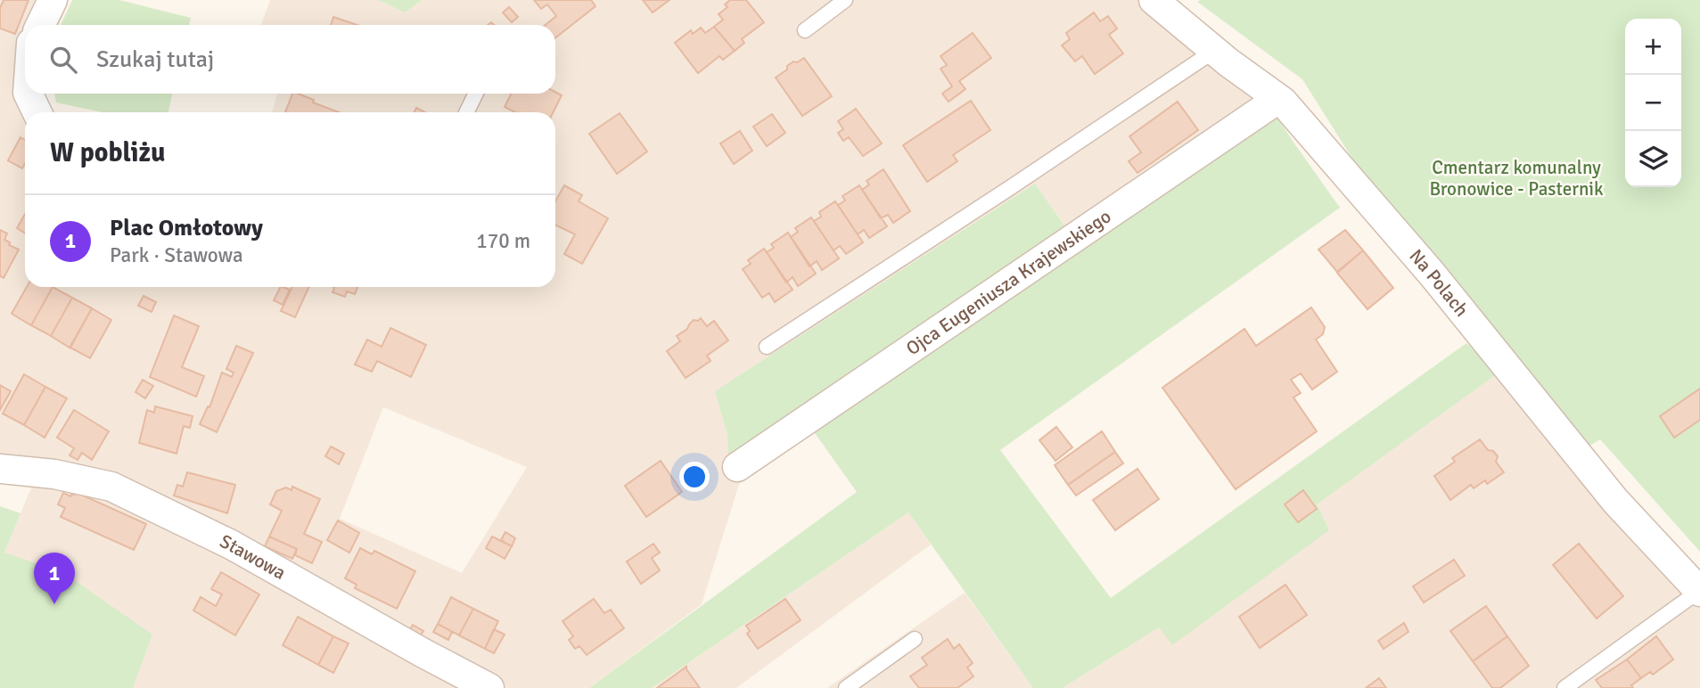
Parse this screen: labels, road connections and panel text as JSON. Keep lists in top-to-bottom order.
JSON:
{
  "streets": {
    "street": ["Ojca Eugeniusza Krajewskiego", "Na Polach", "Stawowa"]
  },
  "crossings": [
    ["Ojca Eugeniusza Krajewskiego", "Na Polach"]
  ],
  "parks": ["Cmentarz komunalny Bronowice - Pasternik"],
  "page": {
    "map_buttons": ["+", "−"],
    "search": "Szukaj tutaj",
    "heading": "W pobliżu",
    "list": [
      {
        "mark": "1",
        "name": "Plac Omłotowy",
        "note": "Park · Stawowa",
        "value": "170 m"
      }
    ],
    "pins": "1"
  }
}
